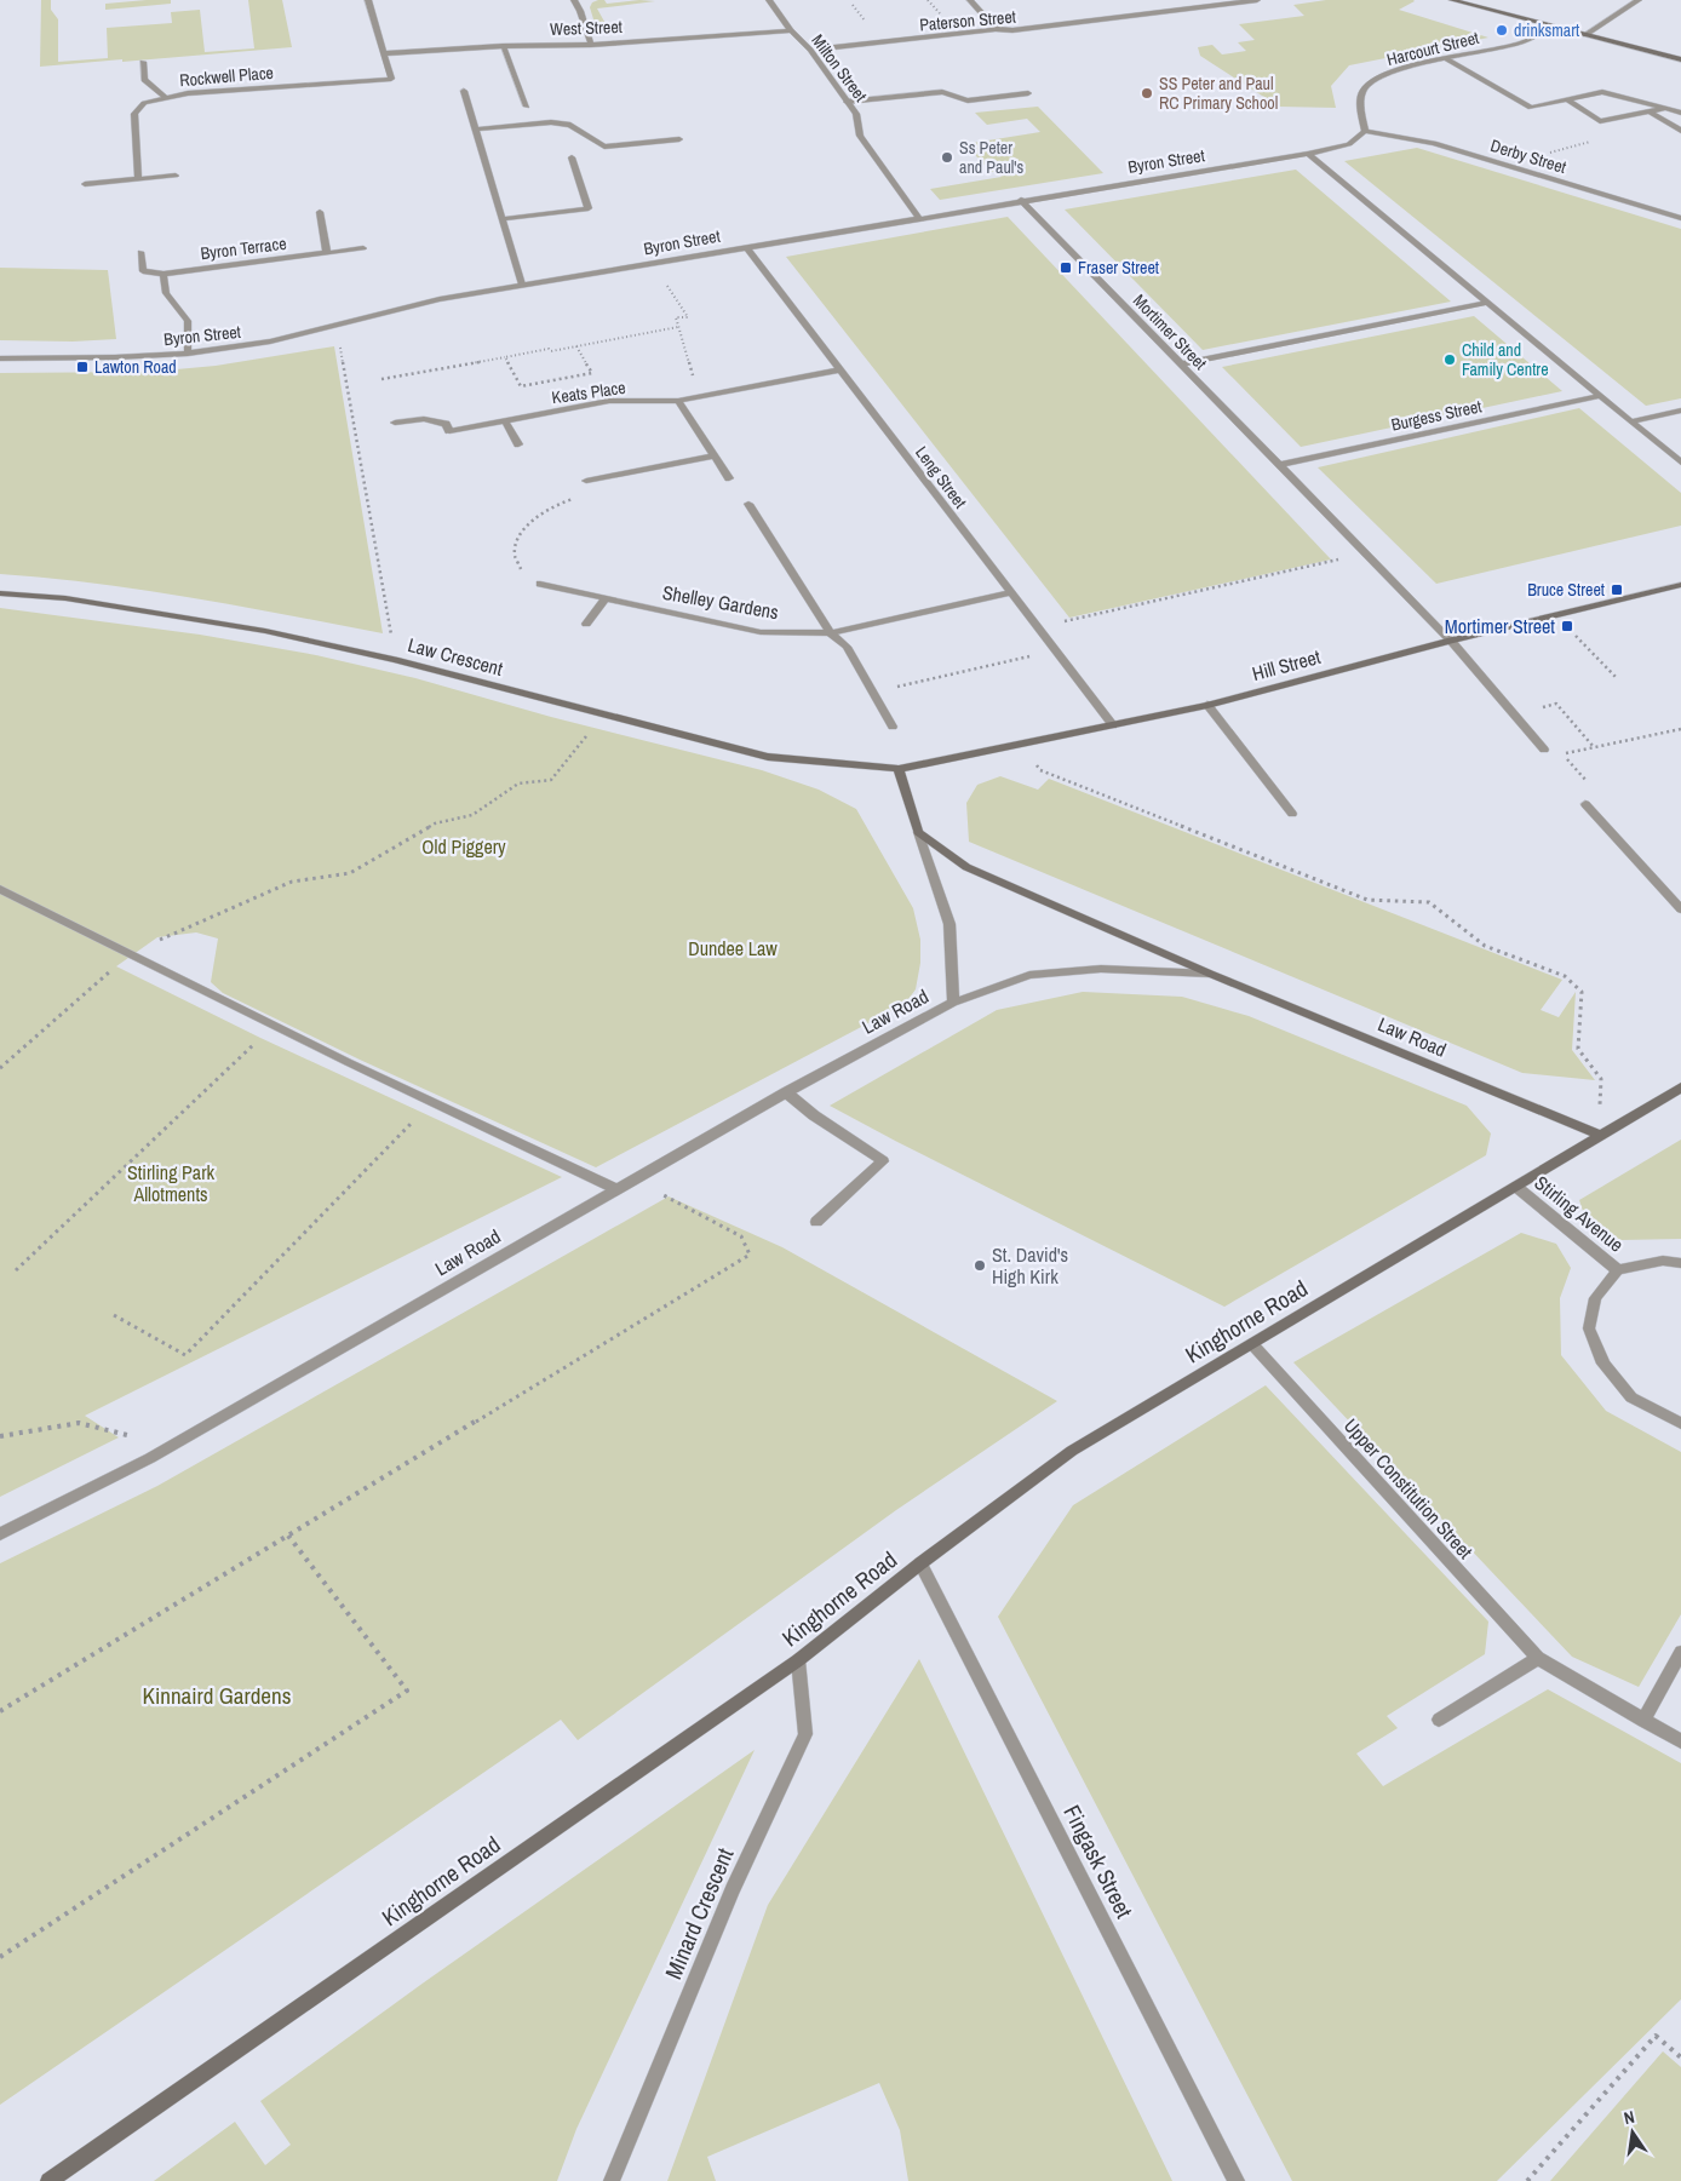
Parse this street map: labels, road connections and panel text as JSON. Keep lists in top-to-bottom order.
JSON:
{
  "streets": {
    "street": [
      "Paterson Street",
      "West Street",
      "Harcourt Street",
      "Milton Street",
      "Rockwell Place",
      "Derby Street",
      "Byron Street",
      "Byron Terrace",
      "Mortimer Street",
      "Keats Place",
      "Burgess Street",
      "Leng Street",
      "Shelley Gardens",
      "Law Crescent",
      "Hill Street",
      "Law Road",
      "Stirling Avenue",
      "Kinghorne Road",
      "Upper Constitution Street",
      "Fingask Street",
      "Minard Crescent"
    ]
  },
  "crossings": [
    ["West Street", "Milton Street"],
    ["West Street", "Rockwell Place"],
    ["Harcourt Street", "Derby Street"],
    ["Harcourt Street", "Byron Street"],
    ["Milton Street", "Byron Street"],
    ["Derby Street", "Byron Street"],
    ["Byron Street", "Mortimer Street"],
    ["Byron Street", "Leng Street"],
    ["Mortimer Street", "Burgess Street"],
    ["Mortimer Street", "Hill Street"],
    ["Keats Place", "Leng Street"],
    ["Leng Street", "Shelley Gardens"],
    ["Leng Street", "Hill Street"],
    ["Law Crescent", "Hill Street"],
    ["Law Crescent", "Law Road"],
    ["Hill Street", "Law Road"],
    ["Law Road", "Kinghorne Road"],
    ["Stirling Avenue", "Kinghorne Road"],
    ["Kinghorne Road", "Upper Constitution Street"],
    ["Kinghorne Road", "Fingask Street"],
    ["Kinghorne Road", "Minard Crescent"]
  ],
  "parks": [
    "Old Piggery",
    "Dundee Law",
    "Stirling Park Allotments",
    "Kinnaird Gardens"
  ],
  "places": {
    "other": [
      "drinksmart",
      "SS Peter and Paul RC Primary School",
      "Ss Peter and Paul's",
      "Child and Family Centre",
      "St. David's High Kirk"
    ],
    "transit": [
      "Fraser Street",
      "Lawton Road",
      "Bruce Street",
      "Mortimer Street"
    ]
  },
  "north": "top"
}
